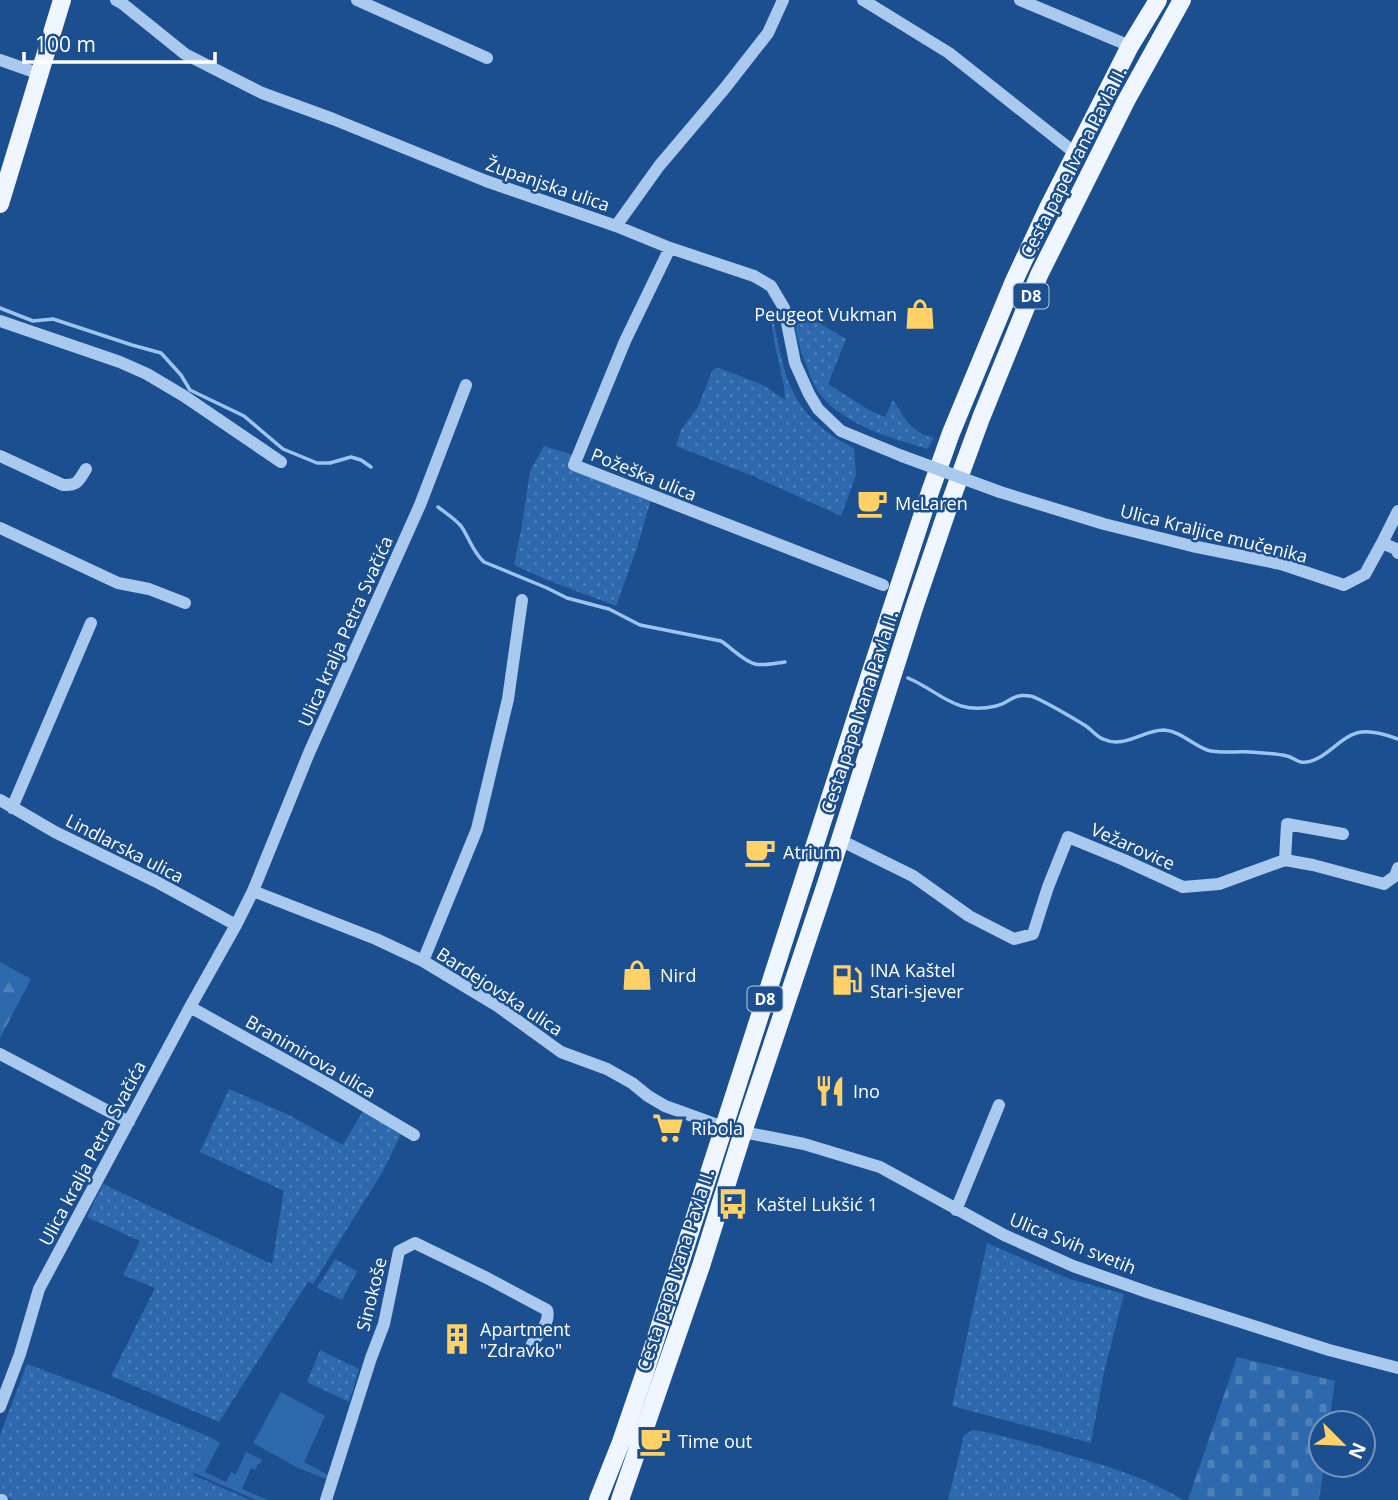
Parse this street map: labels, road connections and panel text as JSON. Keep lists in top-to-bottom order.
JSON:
{
  "streets": {
    "main road": ["Cesta pape Ivana Pavla II.", "D8"],
    "street": [
      "Županjska ulica",
      "Požeška ulica",
      "Ulica Kraljice mučenika",
      "Ulica kralja Petra Svačića",
      "Vežarovice",
      "Lindlarska ulica",
      "Bardejovska ulica",
      "Branimirova ulica",
      "Ulica Svih svetih",
      "Sinokoše"
    ]
  },
  "crossings": [
    ["Cesta pape Ivana Pavla II.", "Vežarovice"],
    ["Cesta pape Ivana Pavla II.", "Bardejovska ulica"],
    ["Cesta pape Ivana Pavla II.", "Ulica Svih svetih"],
    ["Županjska ulica", "Požeška ulica"],
    ["Županjska ulica", "Ulica Kraljice mučenika"],
    ["Ulica kralja Petra Svačića", "Lindlarska ulica"],
    ["Ulica kralja Petra Svačića", "Bardejovska ulica"],
    ["Ulica kralja Petra Svačića", "Branimirova ulica"]
  ],
  "places": {
    "shop": ["Peugeot Vukman", "Nird"],
    "cafe": ["McLaren", "Atrium", "Time out"],
    "fuel station": ["INA Kaštel Stari-sjever"],
    "restaurant": ["Ino"],
    "supermarket": ["Ribola"],
    "bus stop": ["Kaštel Lukšić 1"],
    "building": ["Apartment \"Zdravko\""]
  },
  "scale_bar": "100 m",
  "north": "bottom right"
}
